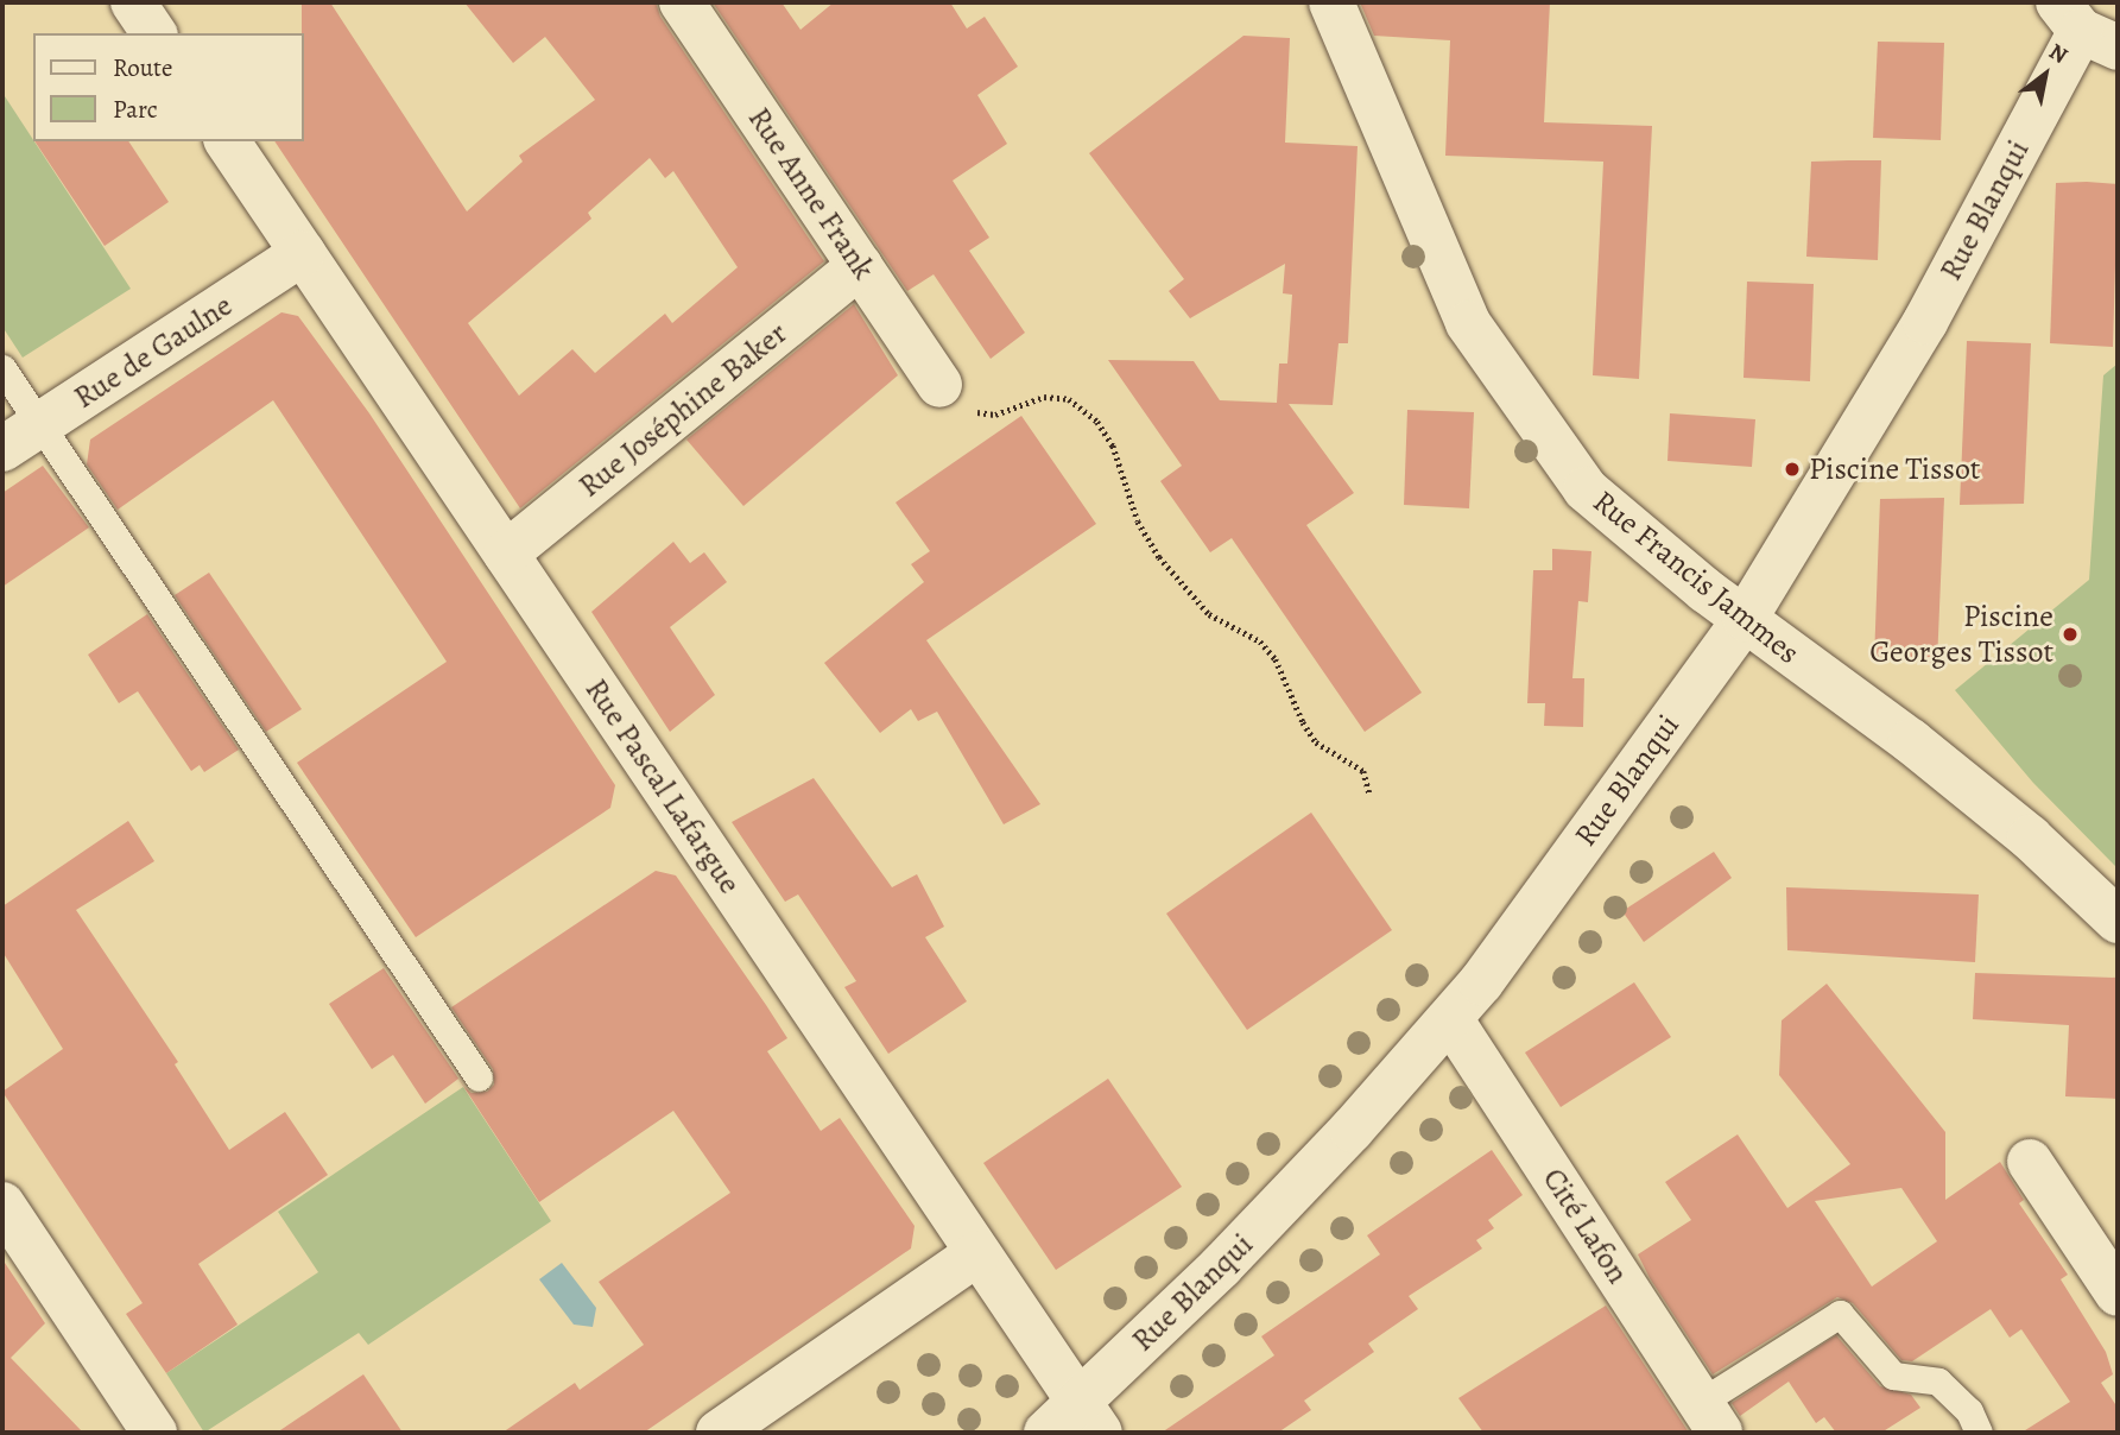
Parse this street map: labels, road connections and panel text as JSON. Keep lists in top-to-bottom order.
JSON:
{
  "streets": {
    "street": [
      "Rue Anne Frank",
      "Rue Blanqui",
      "Rue de Gaulne",
      "Rue Joséphine Baker",
      "Rue Francis Jammes",
      "Rue Pascal Lafargue",
      "Cité Lafon"
    ]
  },
  "crossings": [
    ["Rue Anne Frank", "Rue Joséphine Baker"],
    ["Rue Blanqui", "Rue Francis Jammes"],
    ["Rue Blanqui", "Rue Pascal Lafargue"],
    ["Rue Blanqui", "Cité Lafon"],
    ["Rue de Gaulne", "Rue Pascal Lafargue"],
    ["Rue Joséphine Baker", "Rue Pascal Lafargue"]
  ],
  "places": ["Piscine Tissot", "Piscine Georges Tissot"],
  "legend": ["Route", "Parc"],
  "north": "top right"
}
